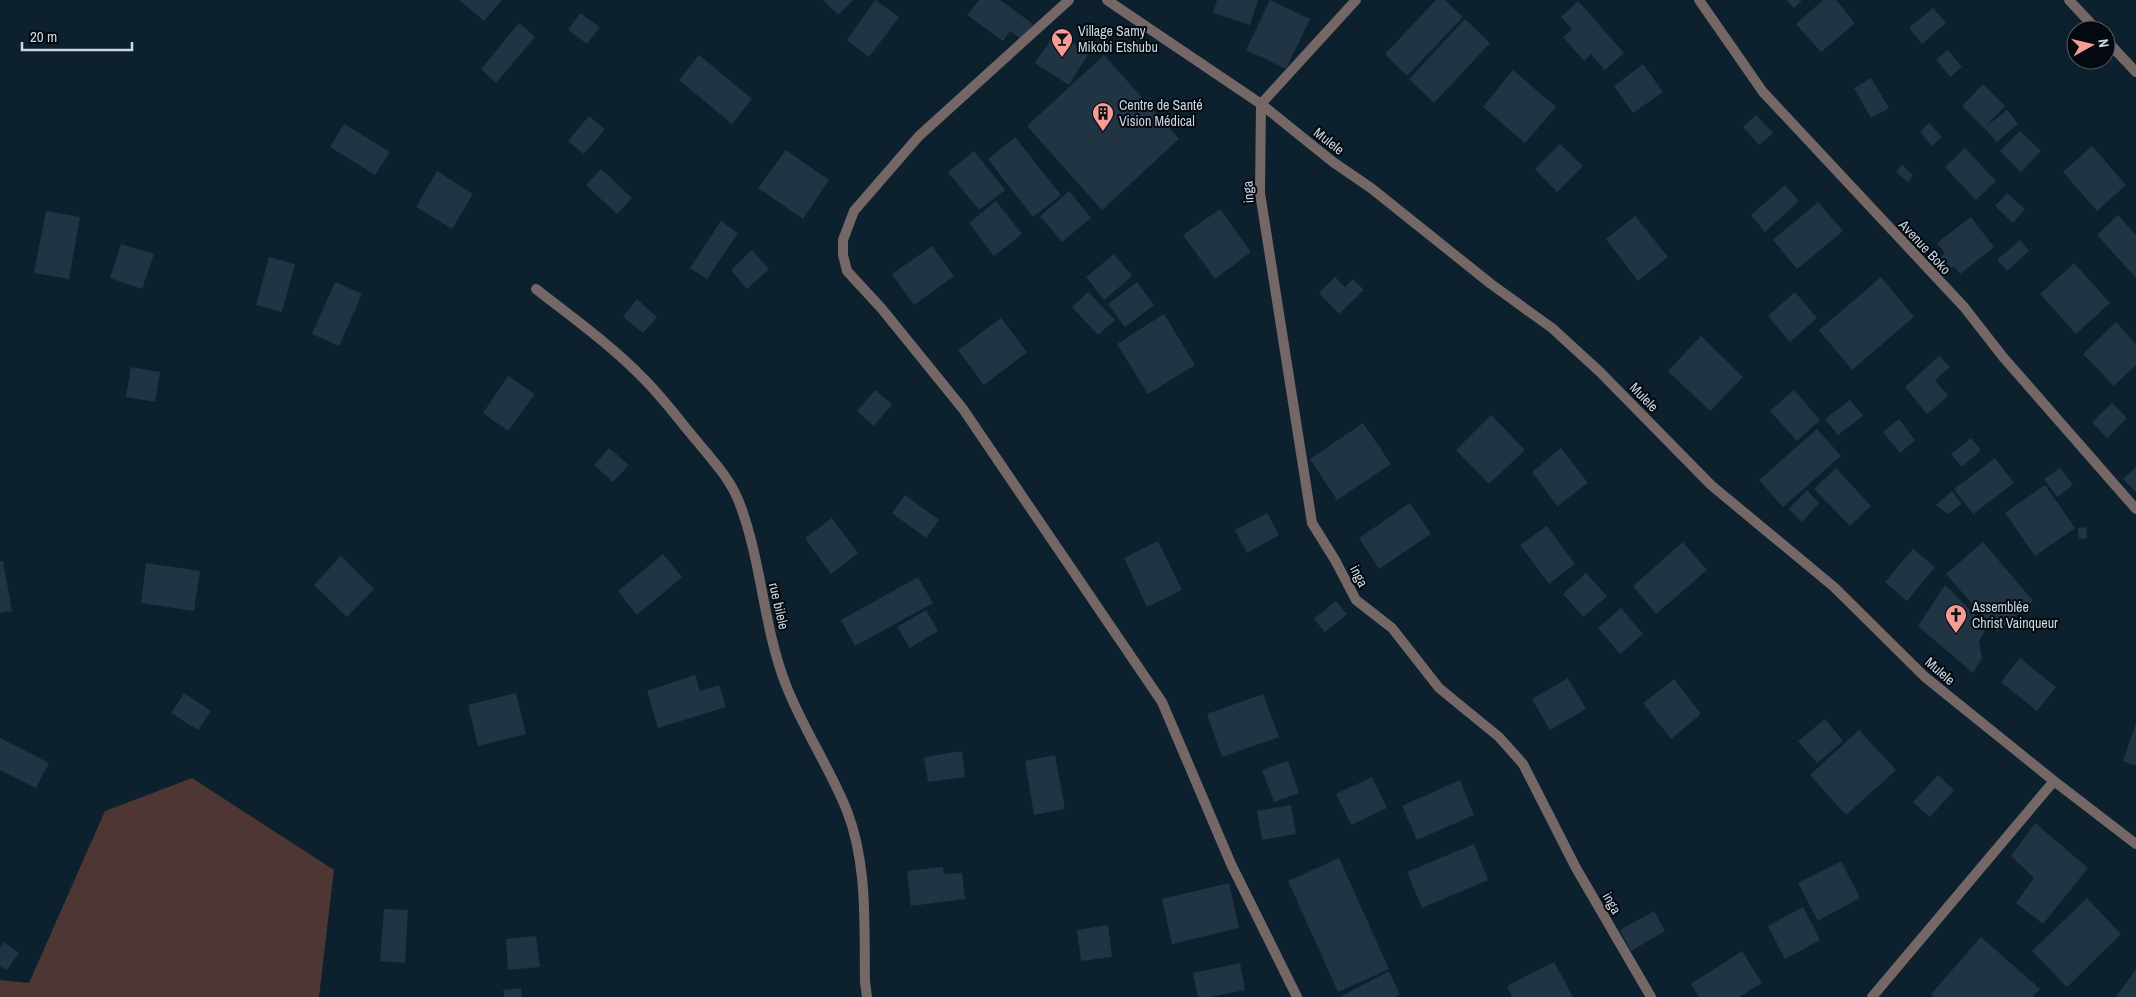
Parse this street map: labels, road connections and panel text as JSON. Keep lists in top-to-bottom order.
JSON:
{
  "streets": {
    "street": [
      "Mulele",
      "inga",
      "Avenue Boko",
      "rue bilele"
    ]
  },
  "crossings": [
    ["Mulele", "inga"]
  ],
  "places": {
    "bar": ["Village Samy Mikobi Etshubu"],
    "building": ["Centre de Santé Vision Médical"],
    "church": ["Assemblée Christ Vainqueur"]
  },
  "scale_bar": "20 m",
  "north": "right"
}
